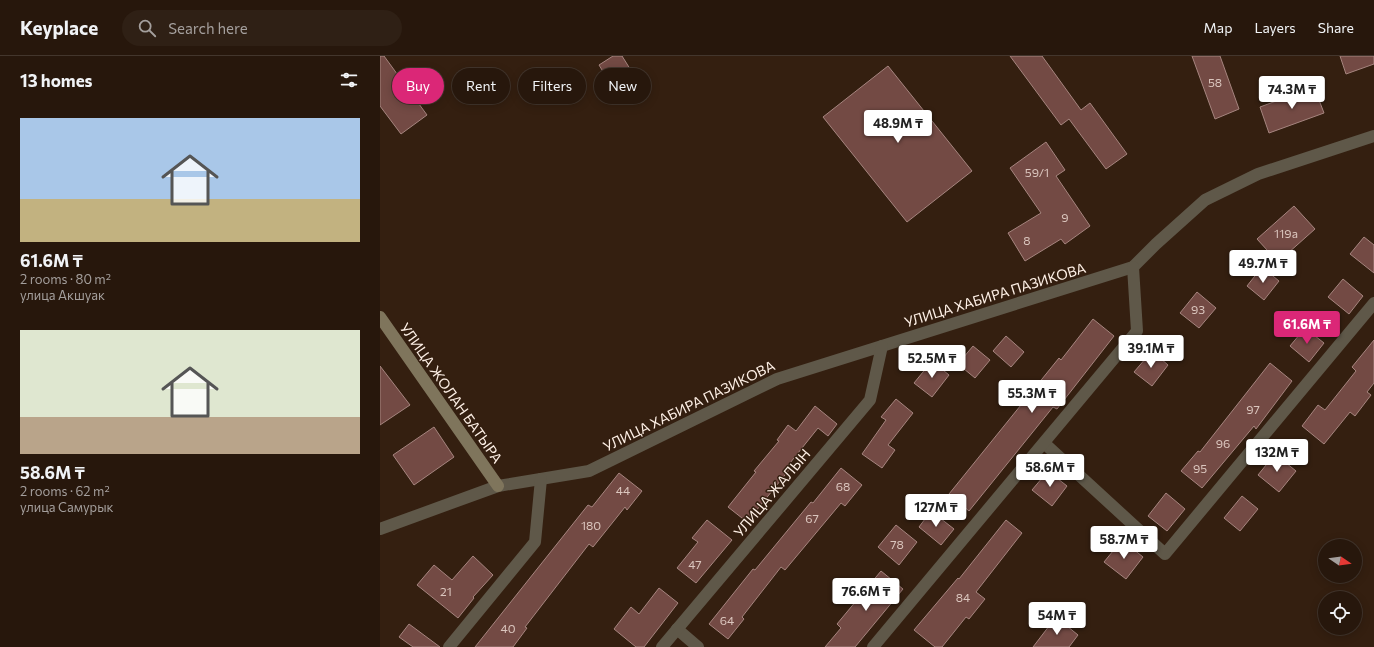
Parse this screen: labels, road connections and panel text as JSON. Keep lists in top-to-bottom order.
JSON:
{
  "streets": {
    "street": ["УЛИЦА ХАБИРА ПАЗИКОВА", "УЛИЦА ЖОЛАН БАТЫРА", "УЛИЦА ЖАЛЫН"]
  },
  "crossings": [
    ["УЛИЦА ХАБИРА ПАЗИКОВА", "УЛИЦА ЖОЛАН БАТЫРА"],
    ["УЛИЦА ХАБИРА ПАЗИКОВА", "УЛИЦА ЖАЛЫН"]
  ],
  "house_numbers": [
    "58",
    "59/1",
    "9",
    "119а",
    "8",
    "93",
    "97",
    "96",
    "95",
    "68",
    "44",
    "67",
    "180",
    "78",
    "47",
    "21",
    "84",
    "64",
    "40"
  ],
  "north": "right",
  "page": {
    "header": "Keyplace",
    "search": "Search here",
    "nav": ["Map", "Layers", "Share"],
    "heading": "13 homes",
    "chip": [
      "Buy",
      "Rent",
      "Filters",
      "New"
    ],
    "price": [
      "74.3M ₸",
      "48.9M ₸",
      "49.7M ₸",
      "61.6M ₸",
      "39.1M ₸",
      "52.5M ₸",
      "55.3M ₸",
      "132M ₸",
      "58.6M ₸",
      "127M ₸",
      "58.7M ₸",
      "76.6M ₸",
      "54M ₸"
    ],
    "list": [
      {
        "name": "61.6M ₸",
        "note": "2 rooms · 80 m² · улица Акшуак"
      },
      {
        "name": "58.6M ₸",
        "note": "2 rooms · 62 m² · улица Самурык"
      }
    ]
  }
}
